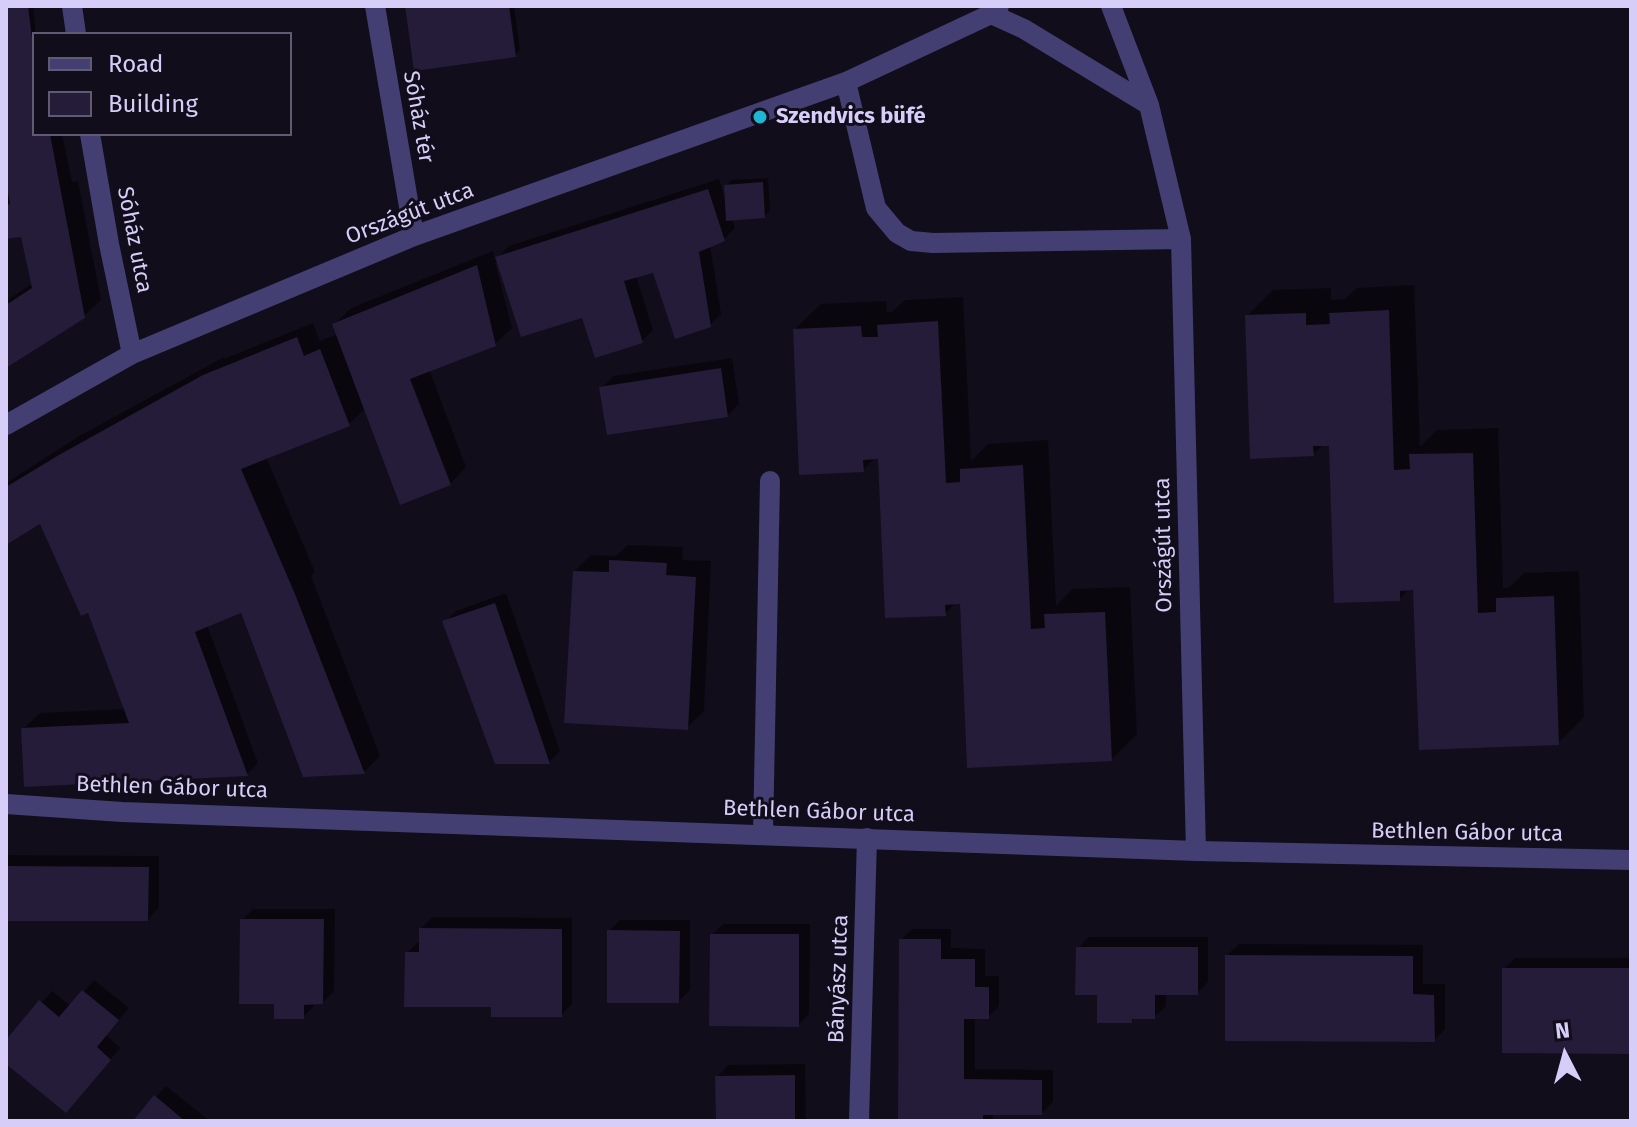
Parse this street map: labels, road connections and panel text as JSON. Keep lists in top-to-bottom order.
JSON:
{
  "streets": {
    "street": [
      "Sóház tér",
      "Országút utca",
      "Sóház utca",
      "Bethlen Gábor utca",
      "Bányász utca"
    ]
  },
  "crossings": [
    ["Sóház tér", "Országút utca"],
    ["Országút utca", "Sóház utca"],
    ["Országút utca", "Bethlen Gábor utca"],
    ["Bethlen Gábor utca", "Bányász utca"]
  ],
  "places": ["Szendvics büfé"],
  "legend": ["Road", "Building"],
  "north": "top"
}
